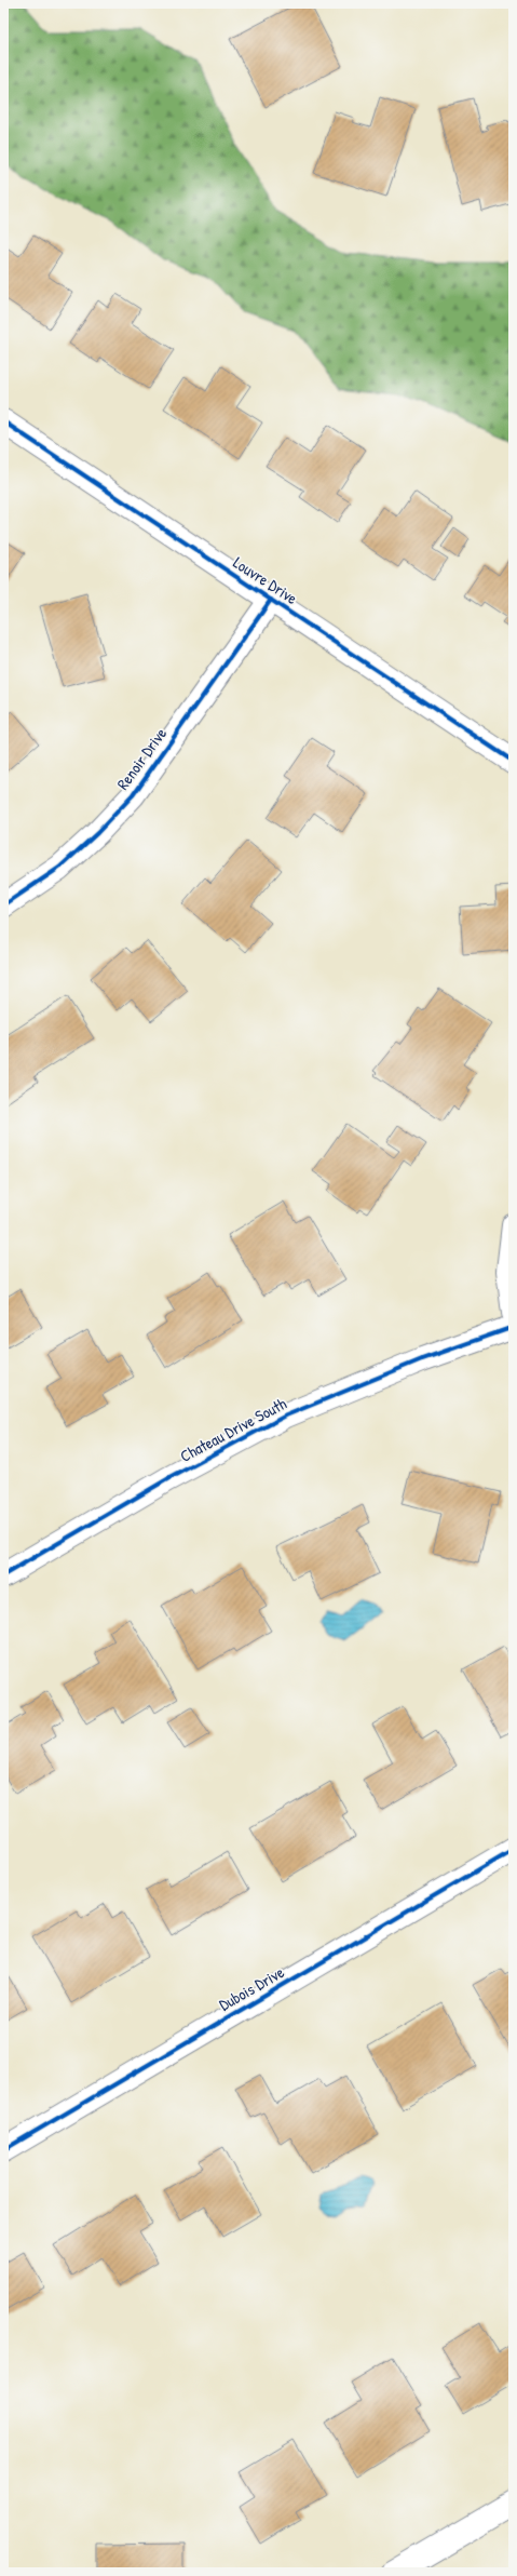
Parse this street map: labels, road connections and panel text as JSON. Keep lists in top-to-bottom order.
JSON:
{
  "streets": {
    "street": [
      "Louvre Drive",
      "Renoir Drive",
      "Chateau Drive South",
      "Dubois Drive"
    ]
  },
  "crossings": [
    ["Louvre Drive", "Renoir Drive"]
  ]
}
